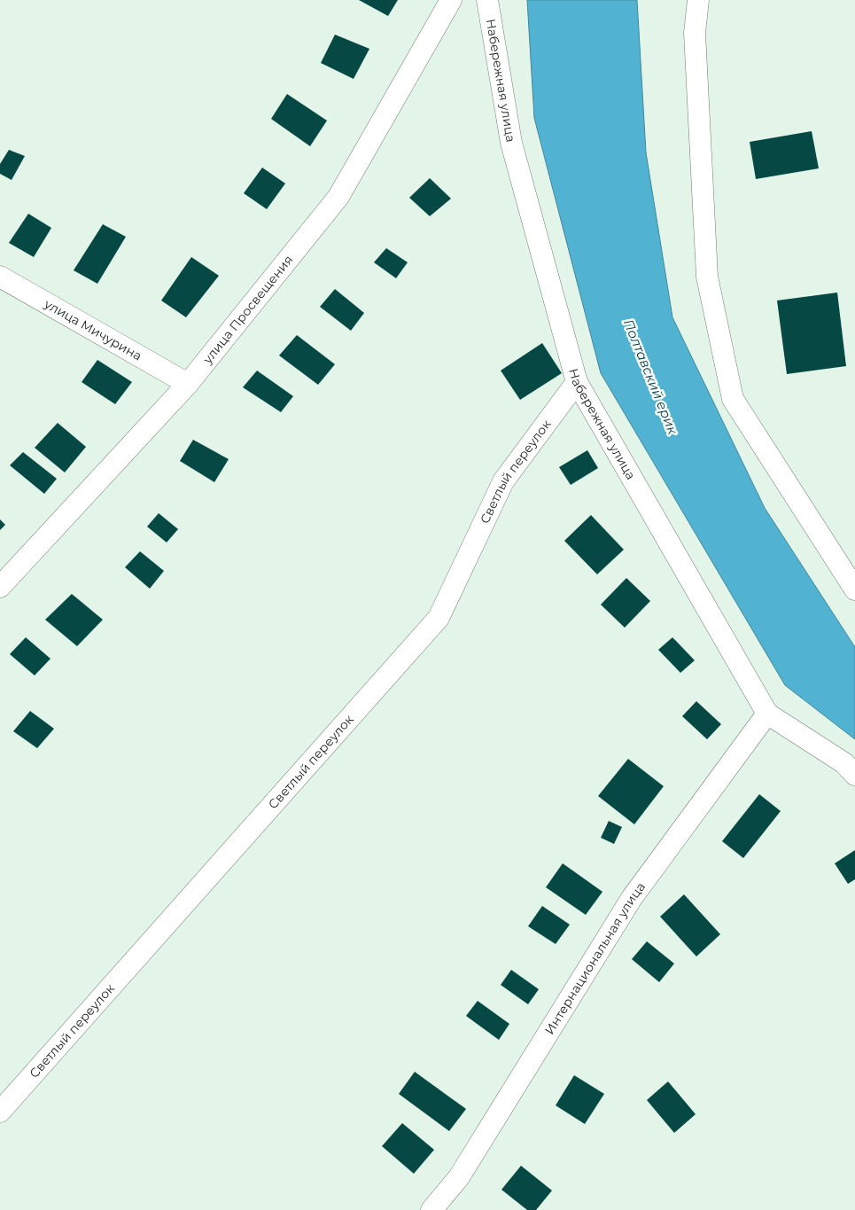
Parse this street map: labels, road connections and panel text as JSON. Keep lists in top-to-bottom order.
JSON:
{
  "streets": {
    "street": [
      "Набережная улица",
      "улица Просвещения",
      "улица Мичурина",
      "Светлый переулок",
      "Интернациональная улица"
    ]
  },
  "crossings": [
    ["Набережная улица", "Светлый переулок"],
    ["Набережная улица", "Интернациональная улица"],
    ["улица Просвещения", "улица Мичурина"]
  ],
  "water": ["Полтавский ерик"]
}
